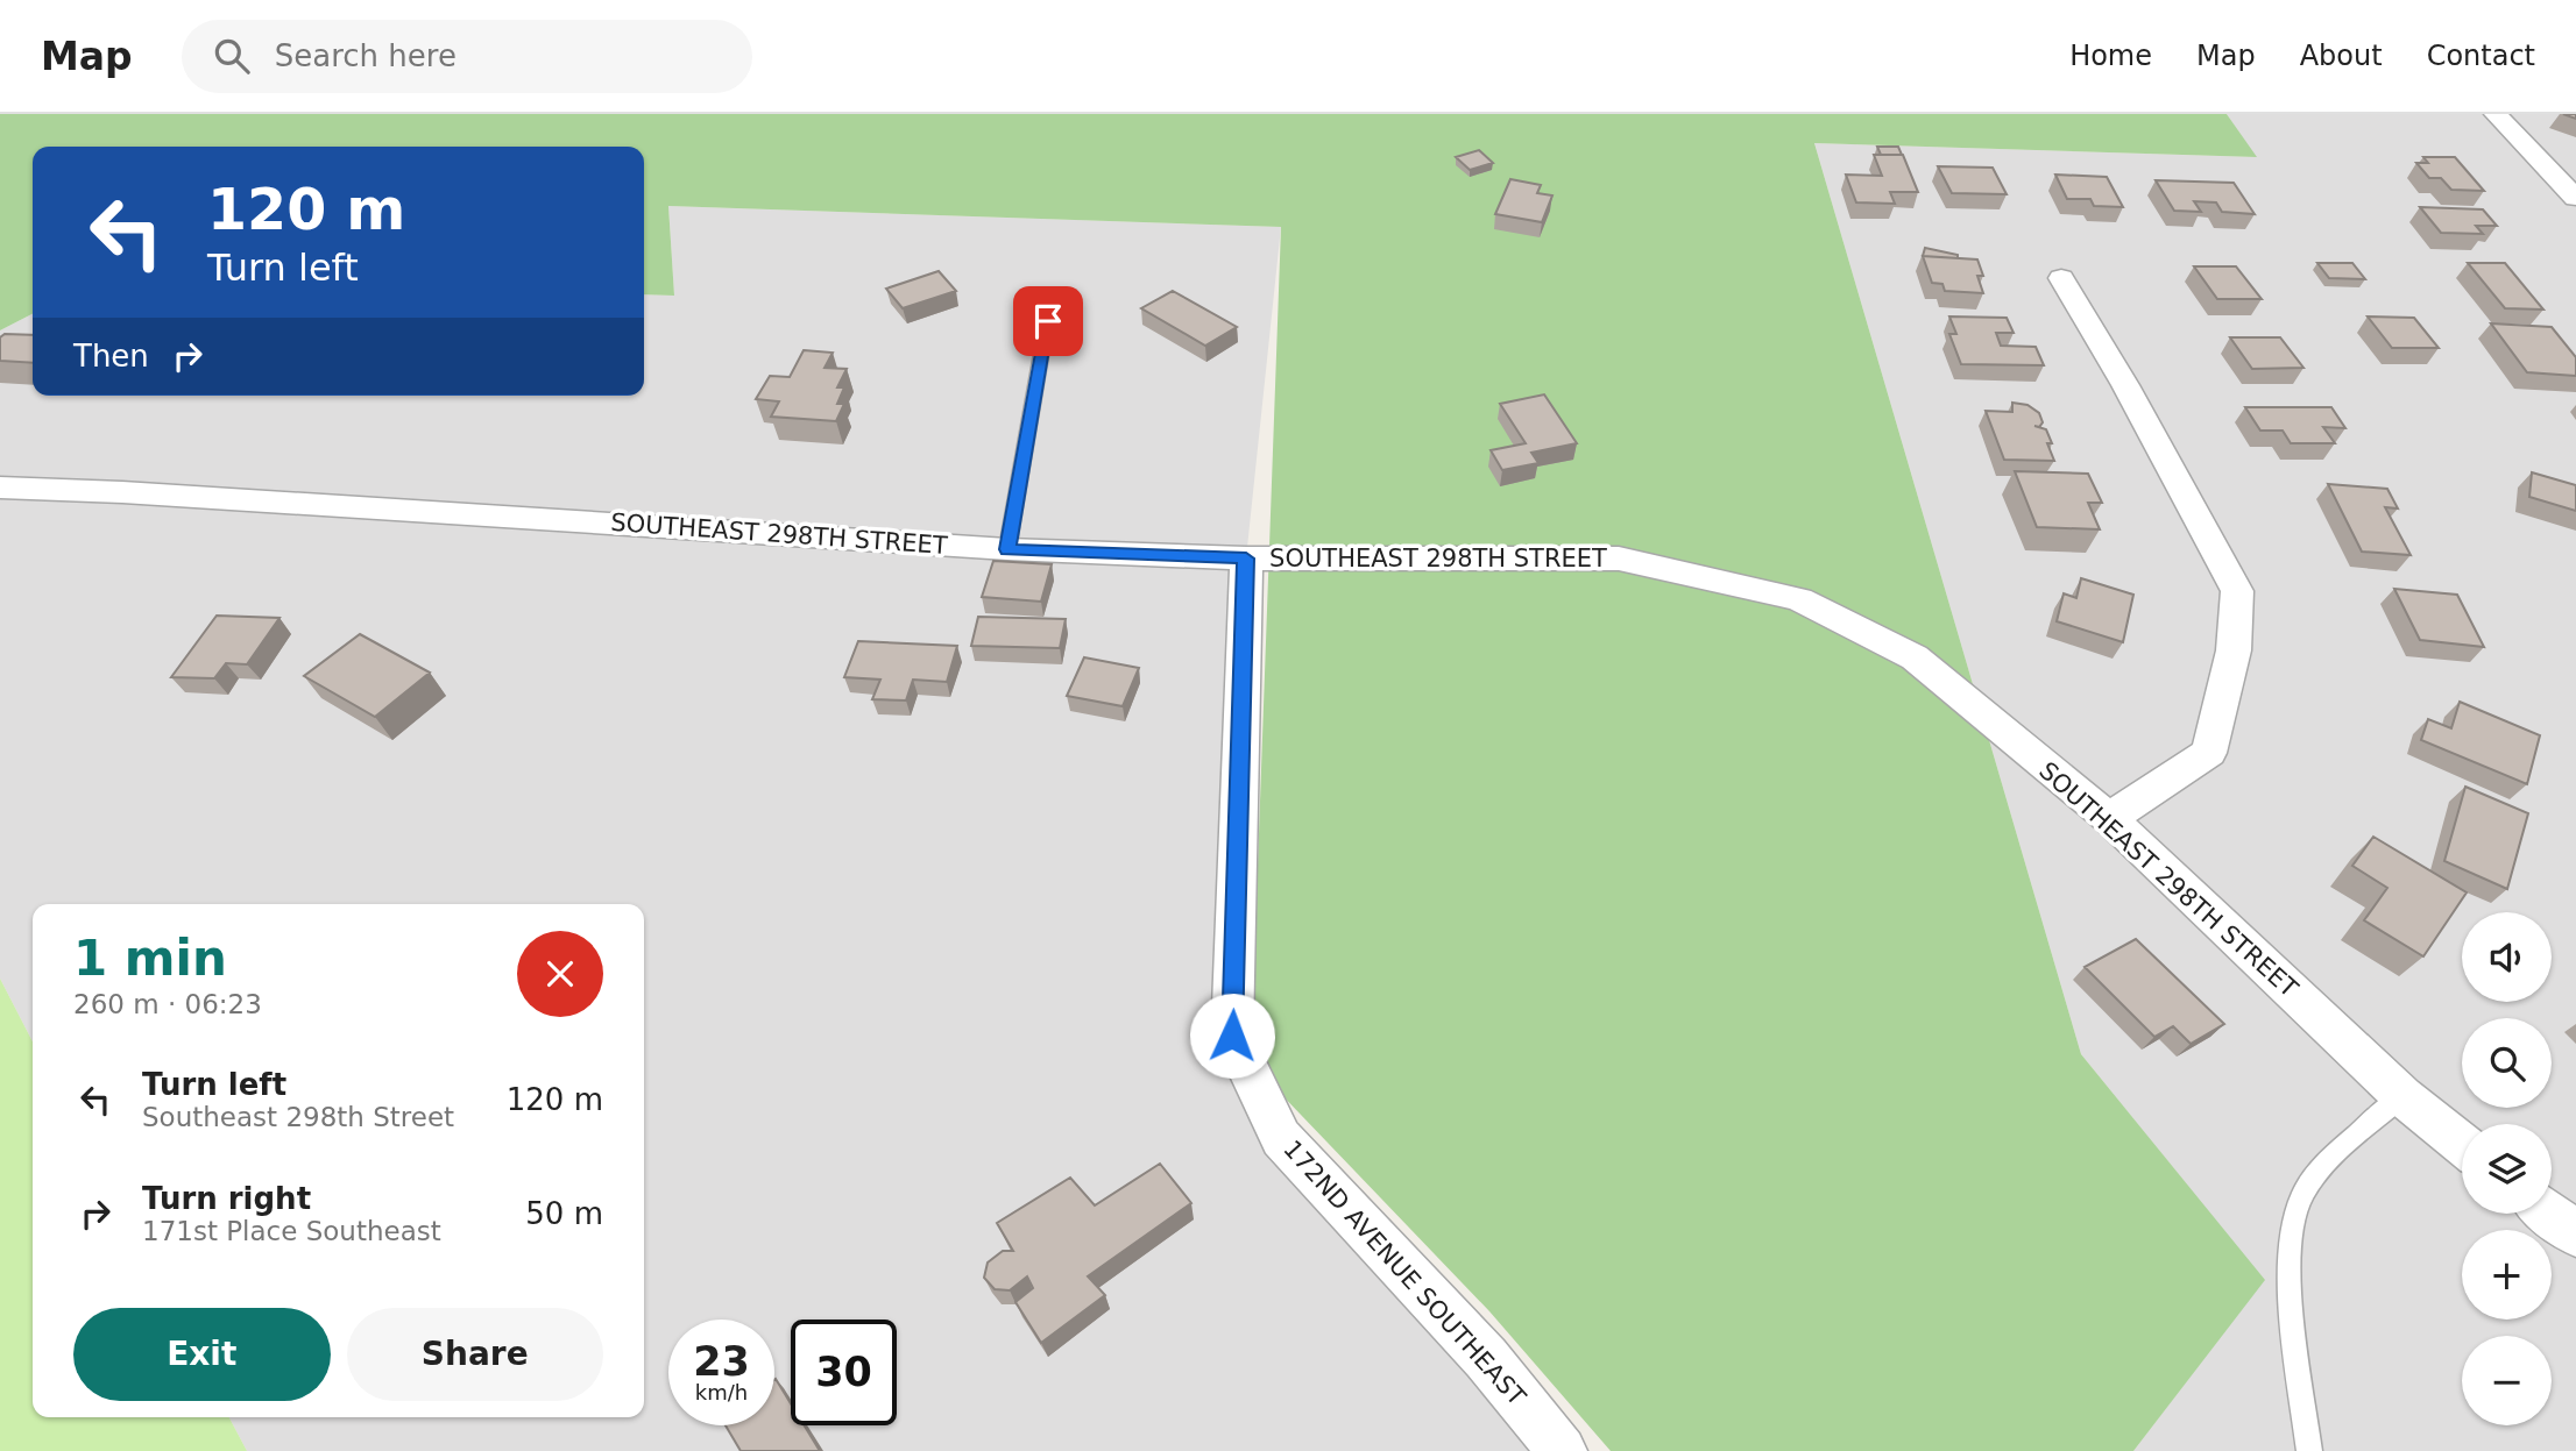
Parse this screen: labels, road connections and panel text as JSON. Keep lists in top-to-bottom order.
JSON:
{
  "streets": {
    "street": ["SOUTHEAST 298TH STREET", "172ND AVENUE SOUTHEAST"]
  },
  "crossings": [
    ["SOUTHEAST 298TH STREET", "172ND AVENUE SOUTHEAST"]
  ],
  "page": {
    "header": "Map",
    "search": "Search here",
    "nav": [
      "Home",
      "Map",
      "About",
      "Contact"
    ],
    "turn": ["120 m", "Turn left"],
    "then": "Then",
    "heading": ["1 min", "260 m · 06:23"],
    "map_buttons": ["+", "−"],
    "list": [
      {
        "name": "Turn left",
        "note": "Southeast 298th Street",
        "value": "120 m"
      },
      {
        "name": "Turn right",
        "note": "171st Place Southeast",
        "value": "50 m"
      }
    ],
    "buttons": ["Exit", "Share"],
    "speed": "23 km/h",
    "limit": "30"
  }
}
